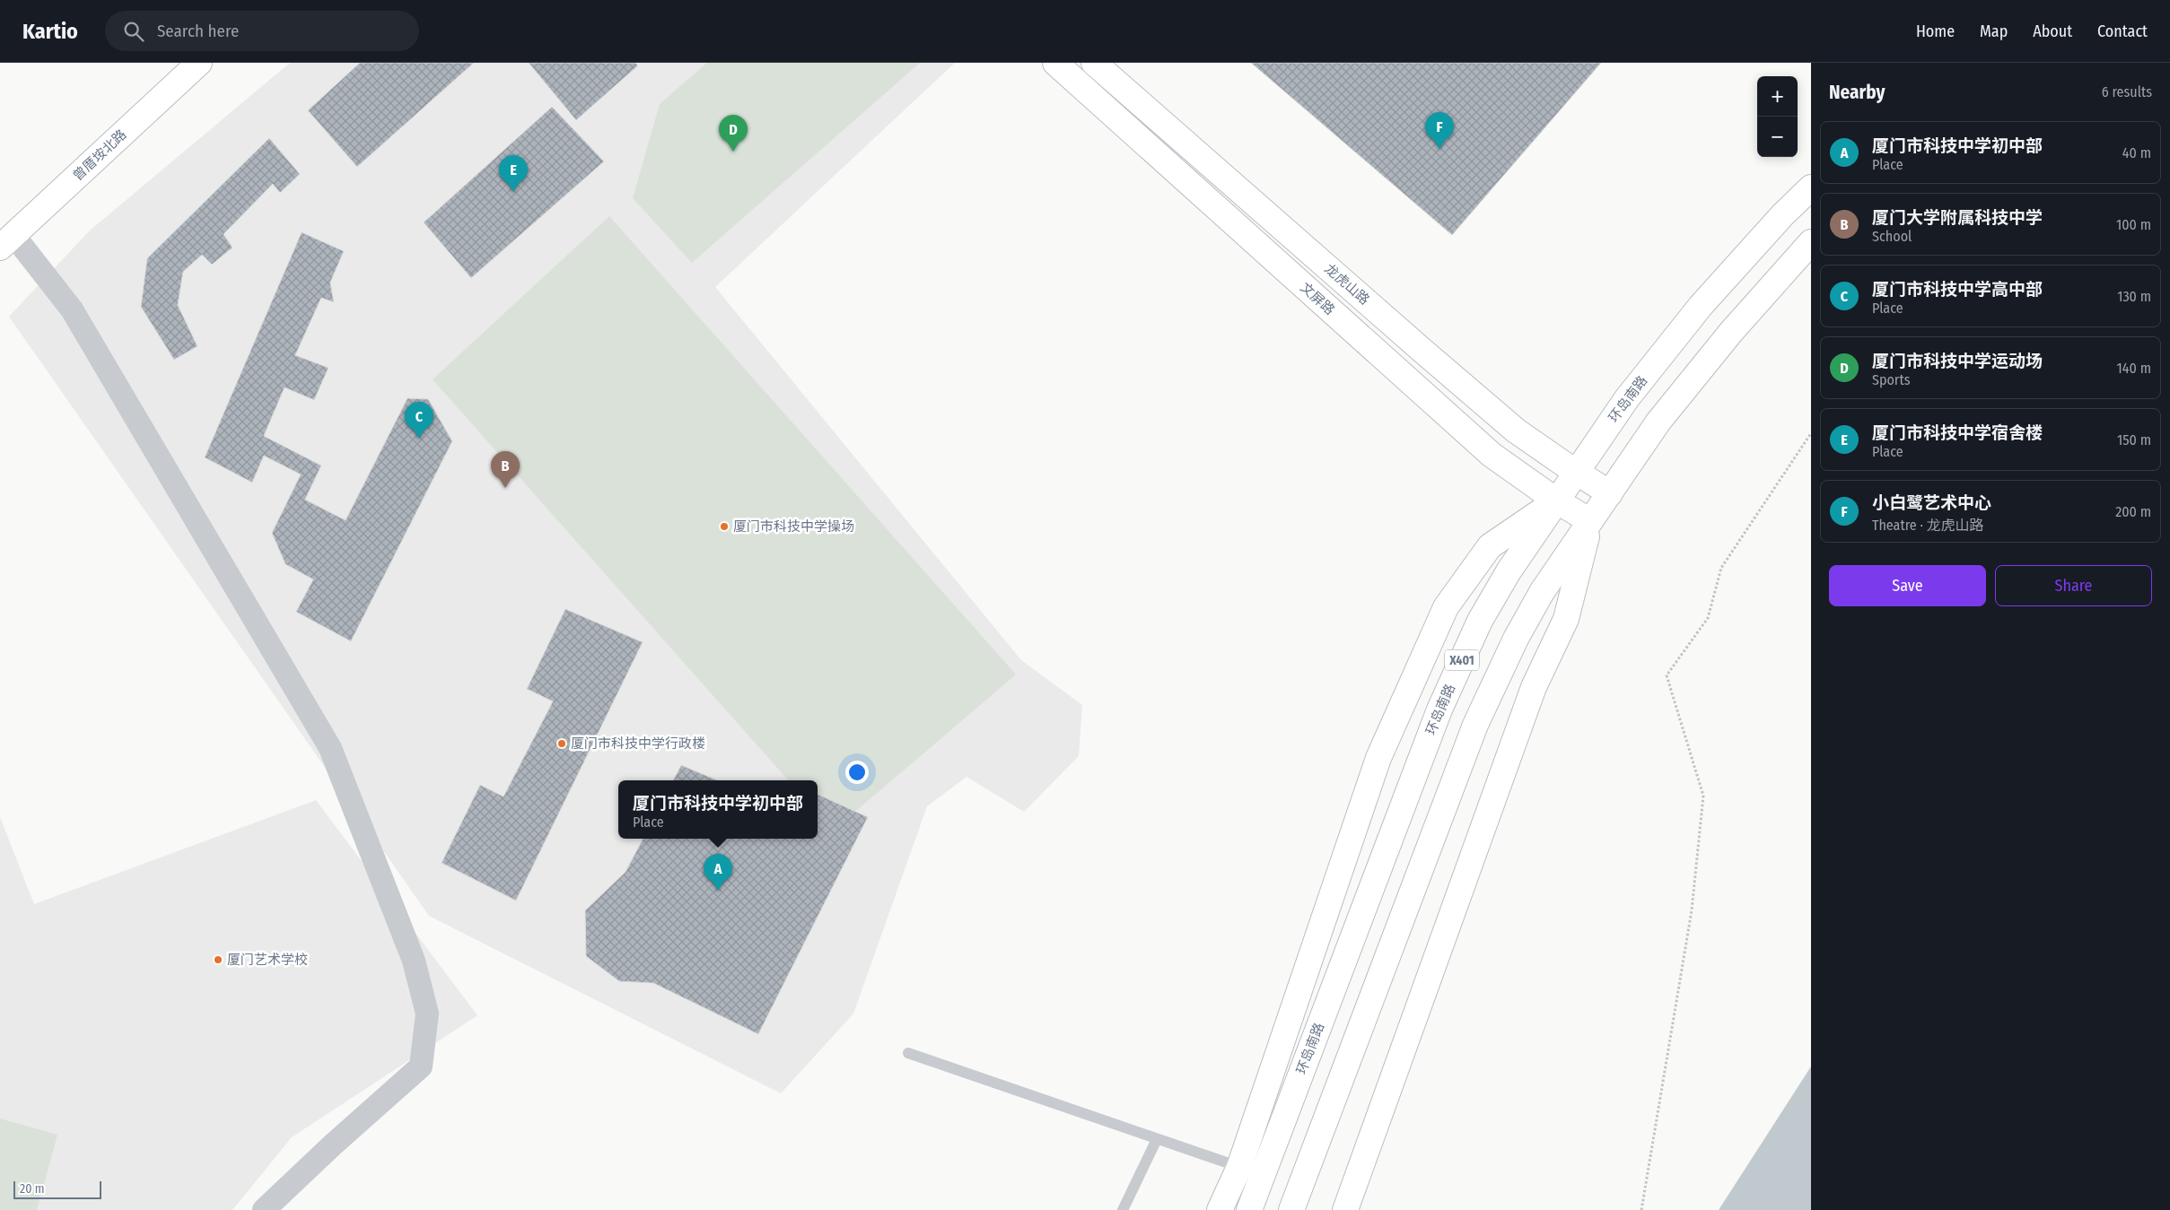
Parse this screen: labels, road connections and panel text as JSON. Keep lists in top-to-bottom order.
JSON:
{
  "streets": {
    "main road": [
      "曾厝垵北路",
      "龙虎山路",
      "文屏路",
      "环岛南路",
      "X401"
    ]
  },
  "crossings": [
    ["龙虎山路", "环岛南路"],
    ["龙虎山路", "X401"],
    ["文屏路", "环岛南路"],
    ["文屏路", "X401"]
  ],
  "places": ["厦门市科技中学操场", "厦门市科技中学行政楼", "厦门艺术学校"],
  "scale_bar": "20 m",
  "page": {
    "header": "Kartio",
    "search": "Search here",
    "nav": [
      "Home",
      "Map",
      "About",
      "Contact"
    ],
    "heading": ["Nearby", "6 results"],
    "map_buttons": ["+", "−"],
    "pins": [
      "F",
      "D",
      "E",
      "C",
      "B",
      "A"
    ],
    "list": [
      {
        "mark": "A",
        "name": "厦门市科技中学初中部",
        "note": "Place",
        "value": "40 m"
      },
      {
        "mark": "B",
        "name": "厦门大学附属科技中学",
        "note": "School",
        "value": "100 m"
      },
      {
        "mark": "C",
        "name": "厦门市科技中学高中部",
        "note": "Place",
        "value": "130 m"
      },
      {
        "mark": "D",
        "name": "厦门市科技中学运动场",
        "note": "Sports",
        "value": "140 m"
      },
      {
        "mark": "E",
        "name": "厦门市科技中学宿舍楼",
        "note": "Place",
        "value": "150 m"
      },
      {
        "mark": "F",
        "name": "小白鹭艺术中心",
        "note": "Theatre · 龙虎山路",
        "value": "200 m"
      }
    ],
    "buttons": ["Save", "Share"],
    "popup": ["厦门市科技中学初中部", "Place"],
    "scale": "20 m"
  }
}
